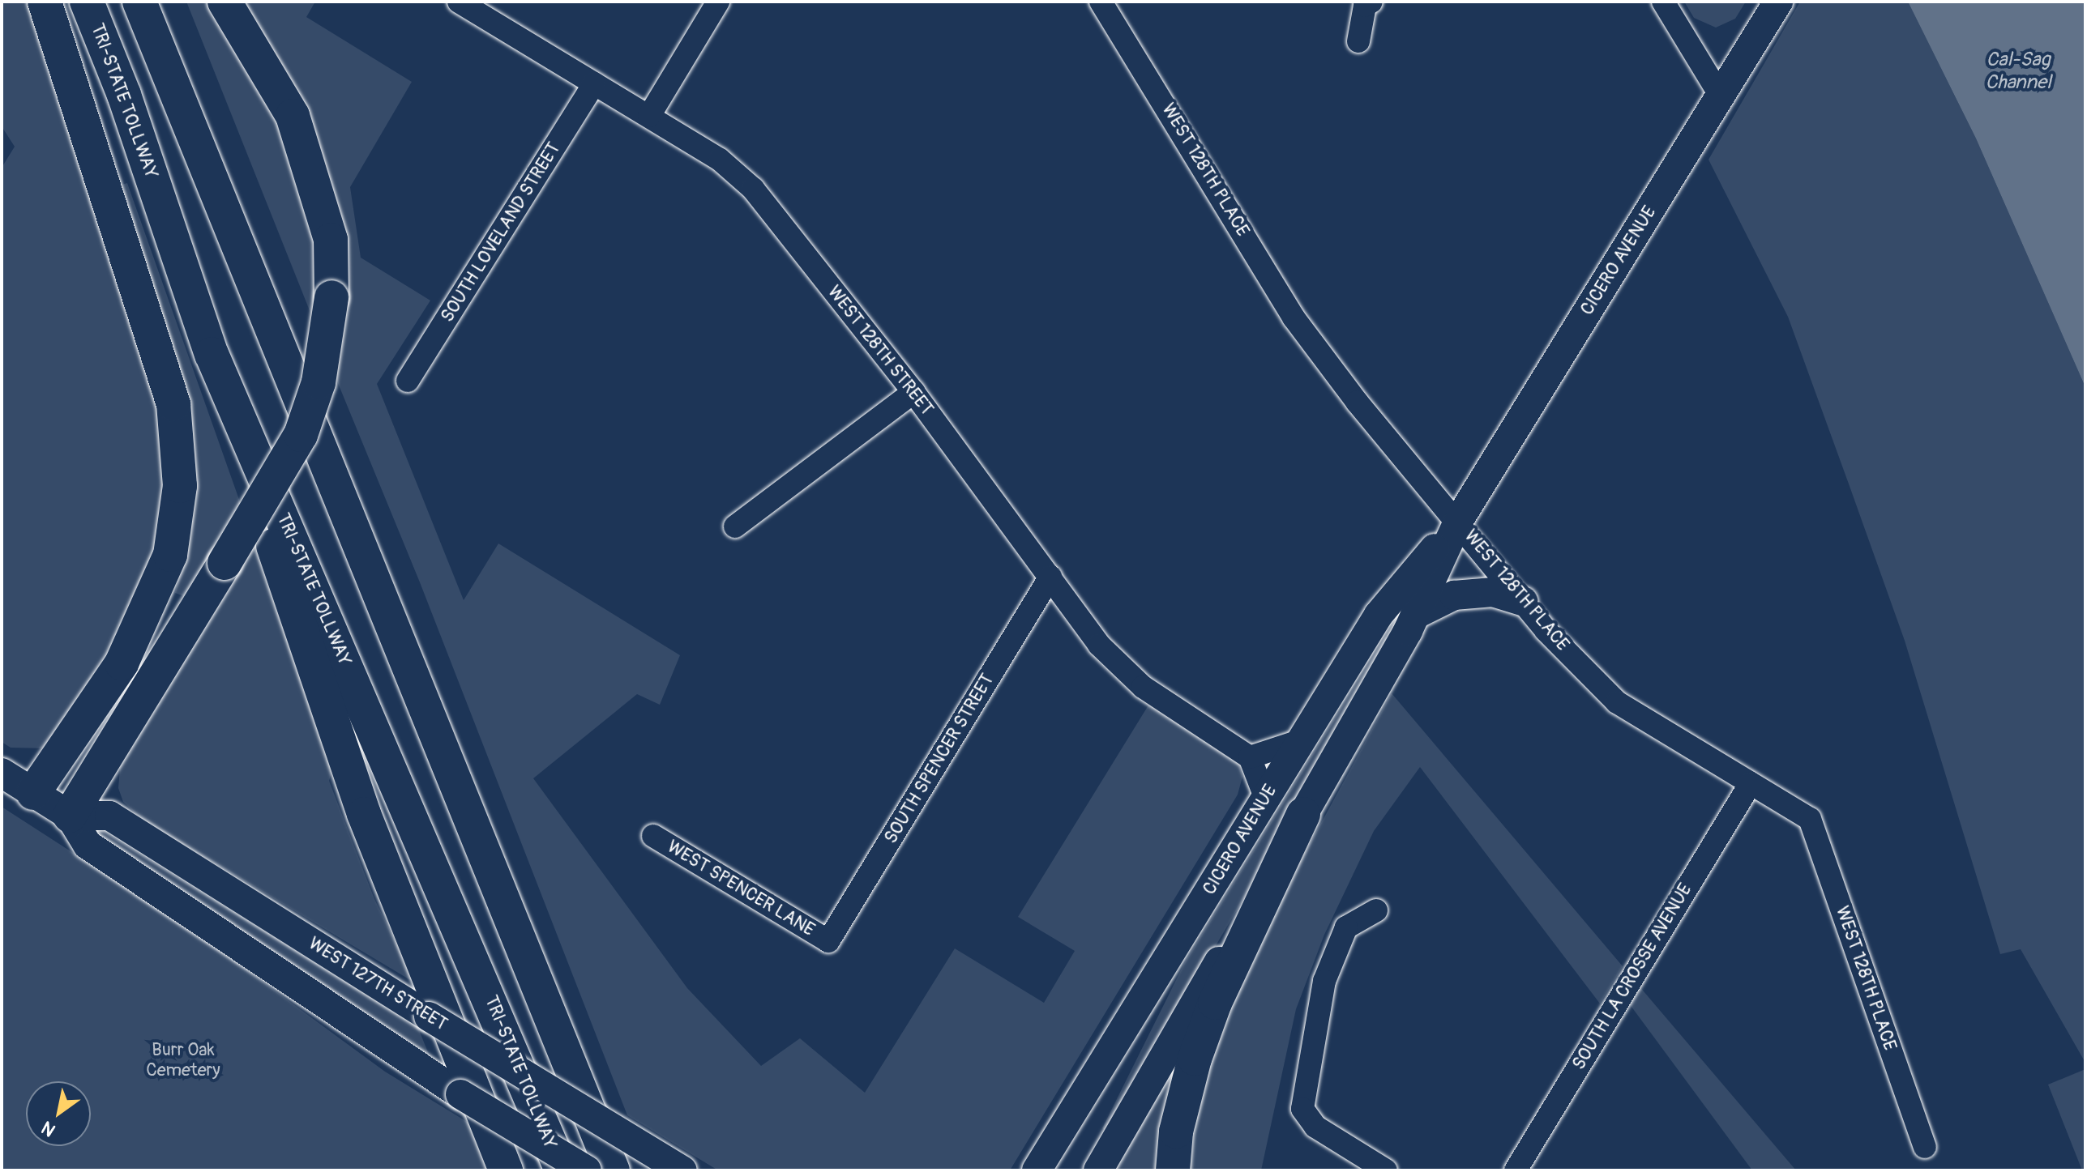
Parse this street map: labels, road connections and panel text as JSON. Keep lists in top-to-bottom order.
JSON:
{
  "streets": {
    "highway": ["TRI-STATE TOLLWAY"],
    "main road": ["CICERO AVENUE", "WEST 127TH STREET"],
    "street": [
      "WEST 128TH PLACE",
      "SOUTH LOVELAND STREET",
      "WEST 128TH STREET",
      "SOUTH SPENCER STREET",
      "WEST SPENCER LANE",
      "SOUTH LA CROSSE AVENUE"
    ]
  },
  "crossings": [
    ["WEST 128TH PLACE", "CICERO AVENUE"],
    ["WEST 128TH PLACE", "SOUTH LA CROSSE AVENUE"],
    ["SOUTH LOVELAND STREET", "WEST 128TH STREET"],
    ["WEST 128TH STREET", "SOUTH SPENCER STREET"],
    ["SOUTH SPENCER STREET", "WEST SPENCER LANE"]
  ],
  "water": ["Cal-Sag Channel"],
  "parks": ["Burr Oak Cemetery"],
  "north": "bottom left"
}
